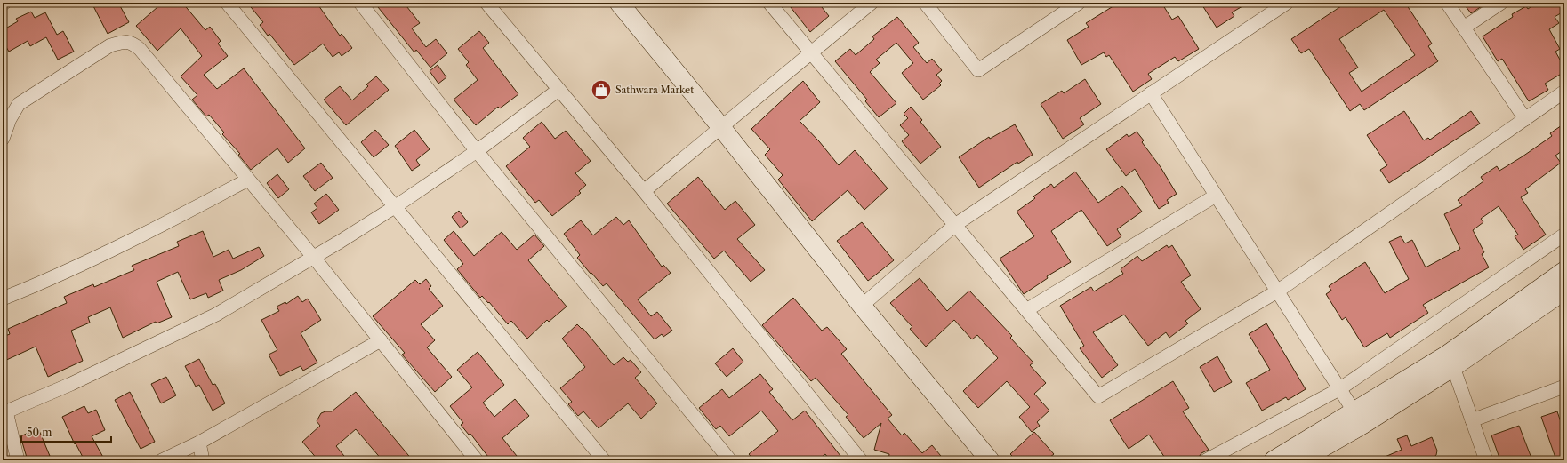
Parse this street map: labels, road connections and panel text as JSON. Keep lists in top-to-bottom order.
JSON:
{
  "places": {
    "shop": ["Sathwara Market"]
  },
  "scale_bar": "50 m"
}
